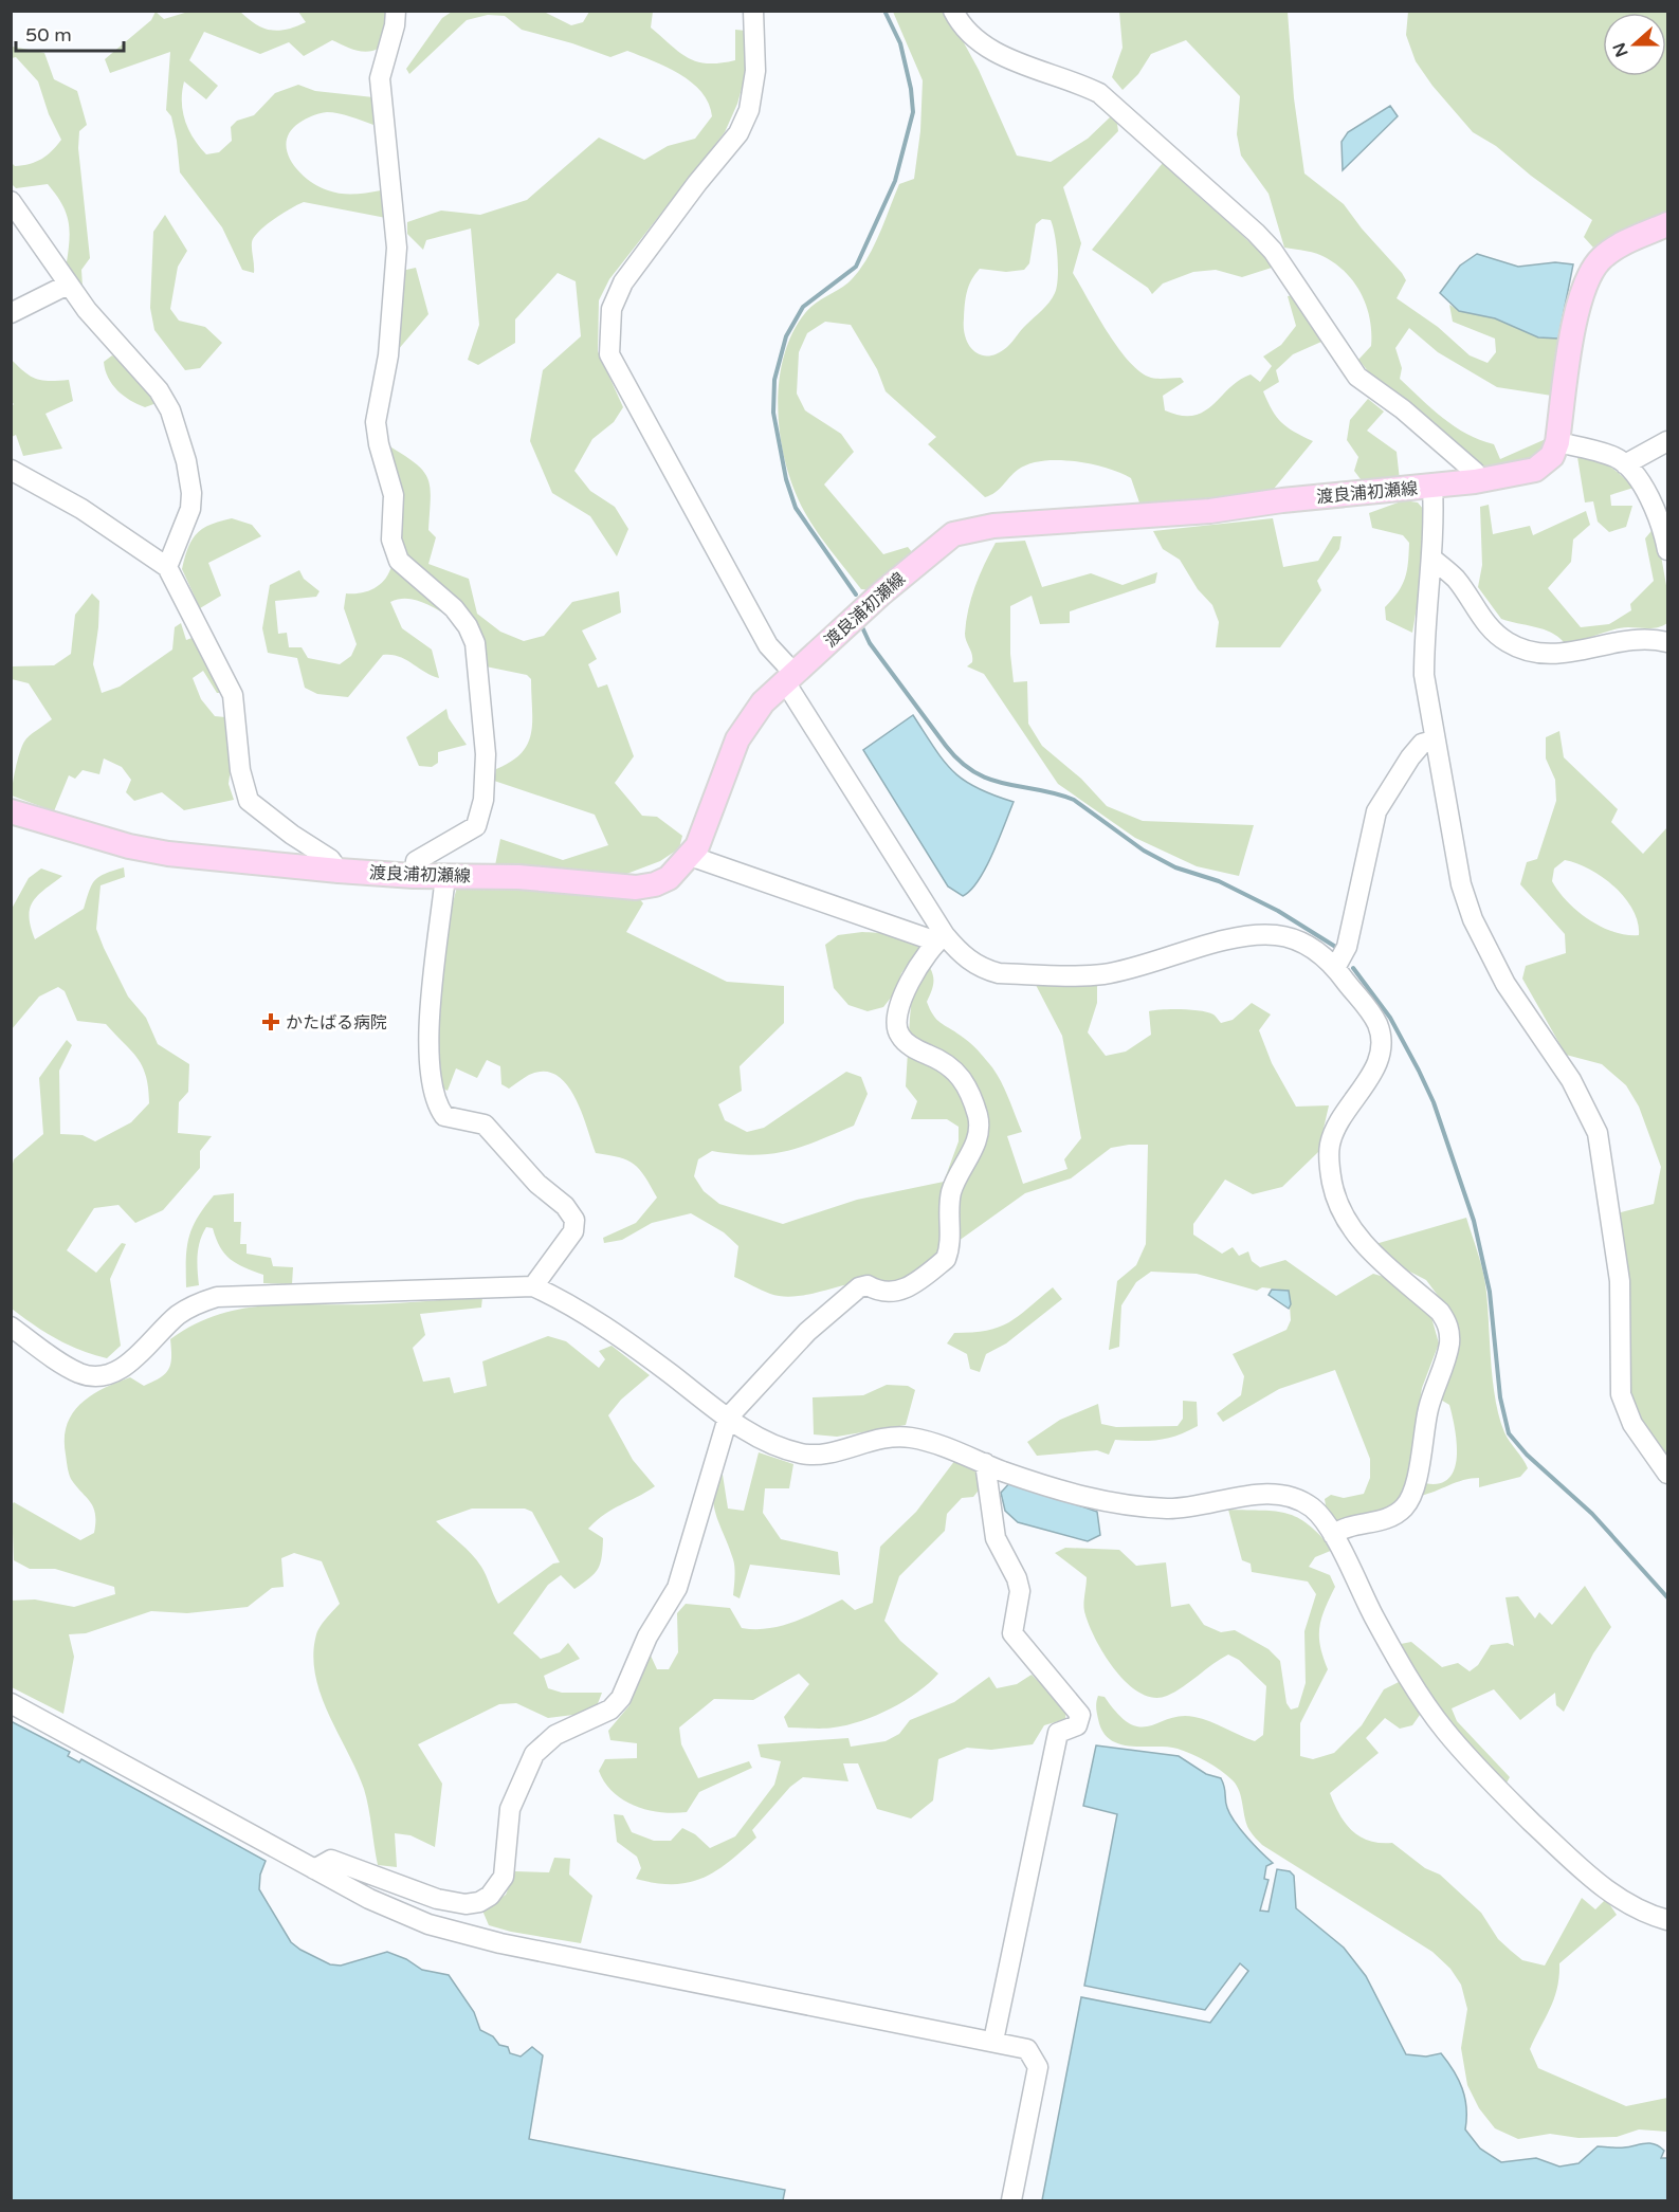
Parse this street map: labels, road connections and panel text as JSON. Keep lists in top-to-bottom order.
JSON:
{
  "streets": {
    "main road": ["渡良浦初瀬線"]
  },
  "places": {
    "health": ["かたばる病院"]
  },
  "scale_bar": "50 m",
  "north": "left"
}
